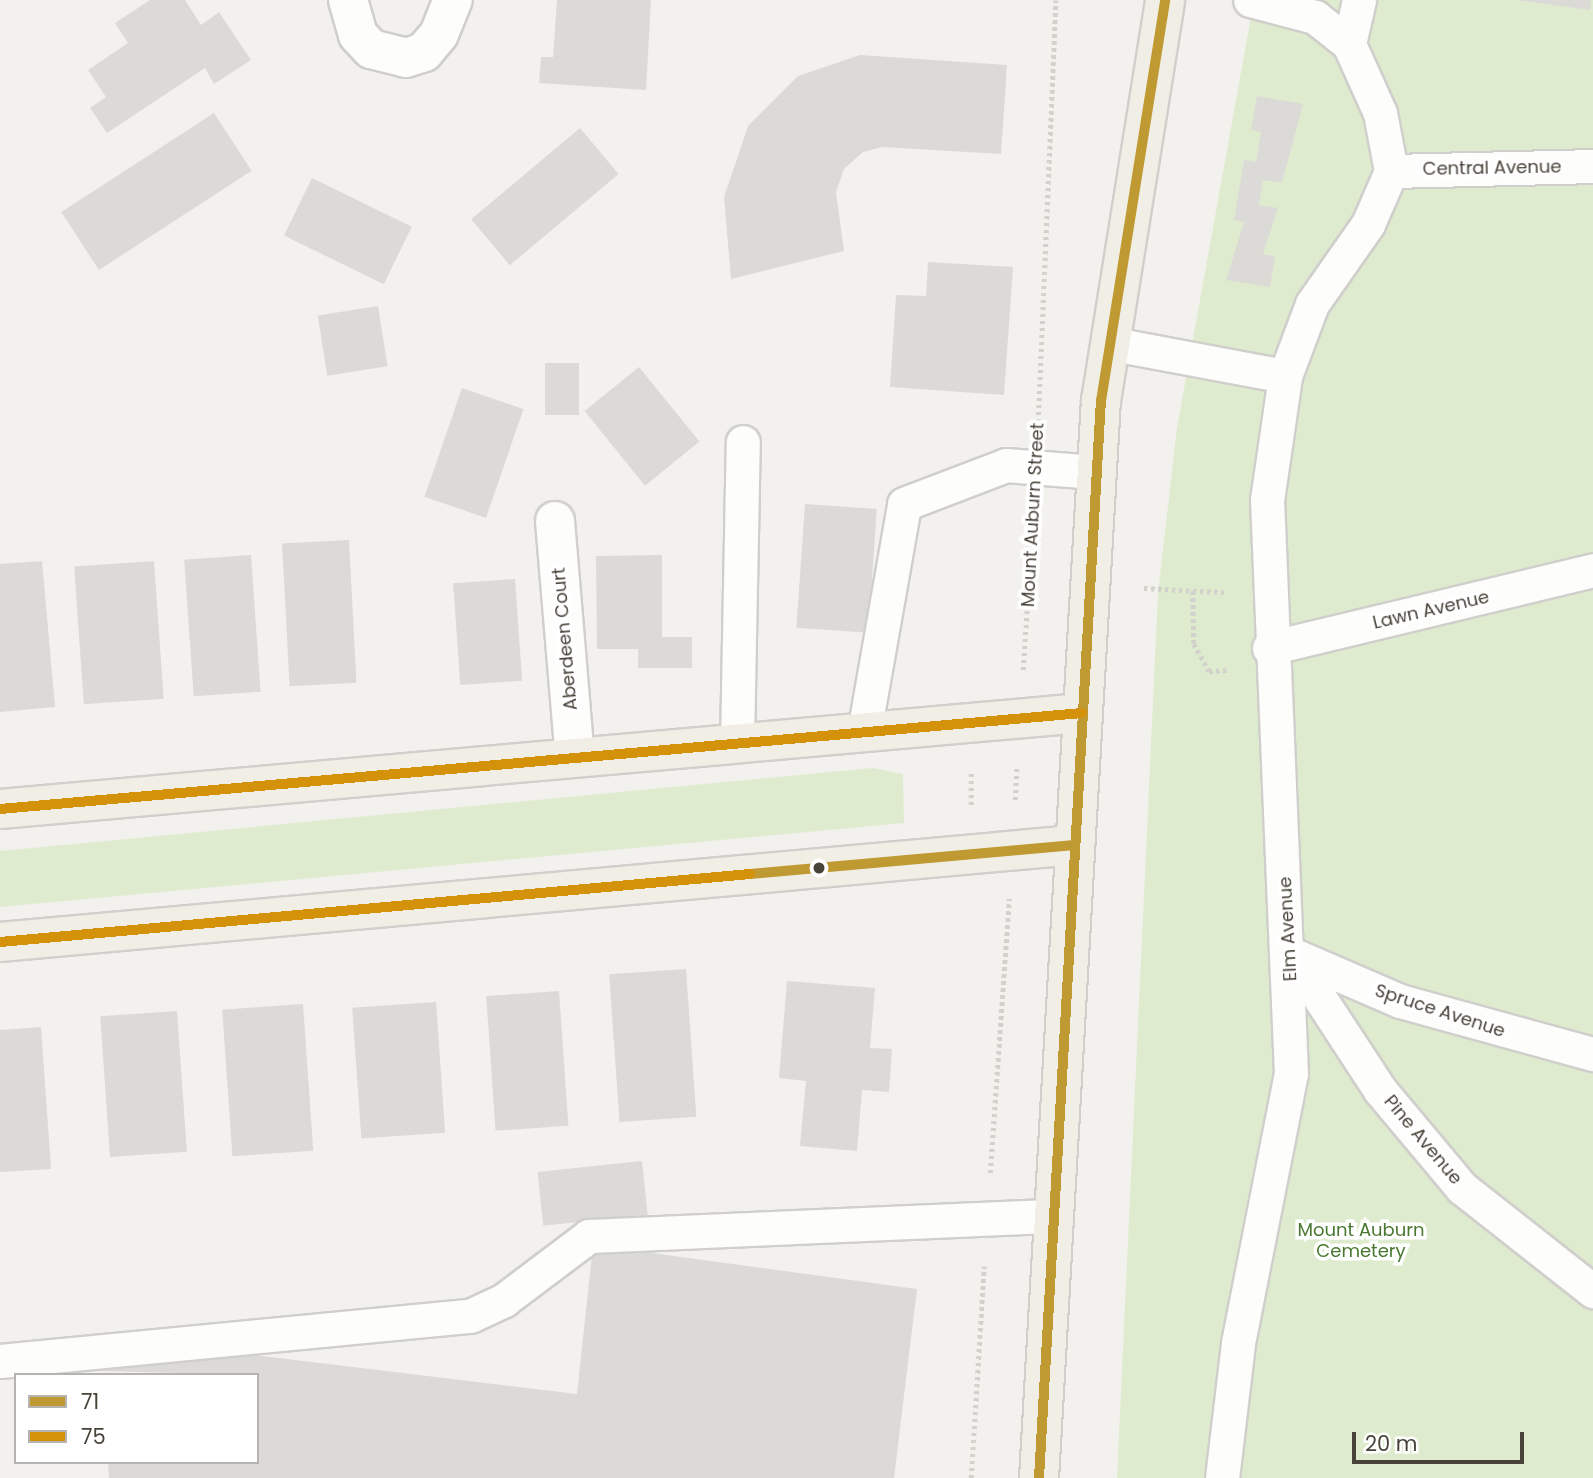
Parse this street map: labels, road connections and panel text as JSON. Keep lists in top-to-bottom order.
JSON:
{
  "streets": {
    "street": ["Aberdeen Court"],
    "lane": [
      "Central Avenue",
      "Lawn Avenue",
      "Elm Avenue",
      "Spruce Avenue",
      "Pine Avenue"
    ],
    "path": ["Mount Auburn Street"]
  },
  "crossings": [
    ["Central Avenue", "Elm Avenue"],
    ["Lawn Avenue", "Elm Avenue"],
    ["Elm Avenue", "Spruce Avenue"],
    ["Elm Avenue", "Pine Avenue"],
    ["Spruce Avenue", "Pine Avenue"]
  ],
  "parks": ["Mount Auburn Cemetery"],
  "lines": ["transit line 71", "transit line 75"],
  "legend": ["71", "75"],
  "scale_bar": "20 m"
}
